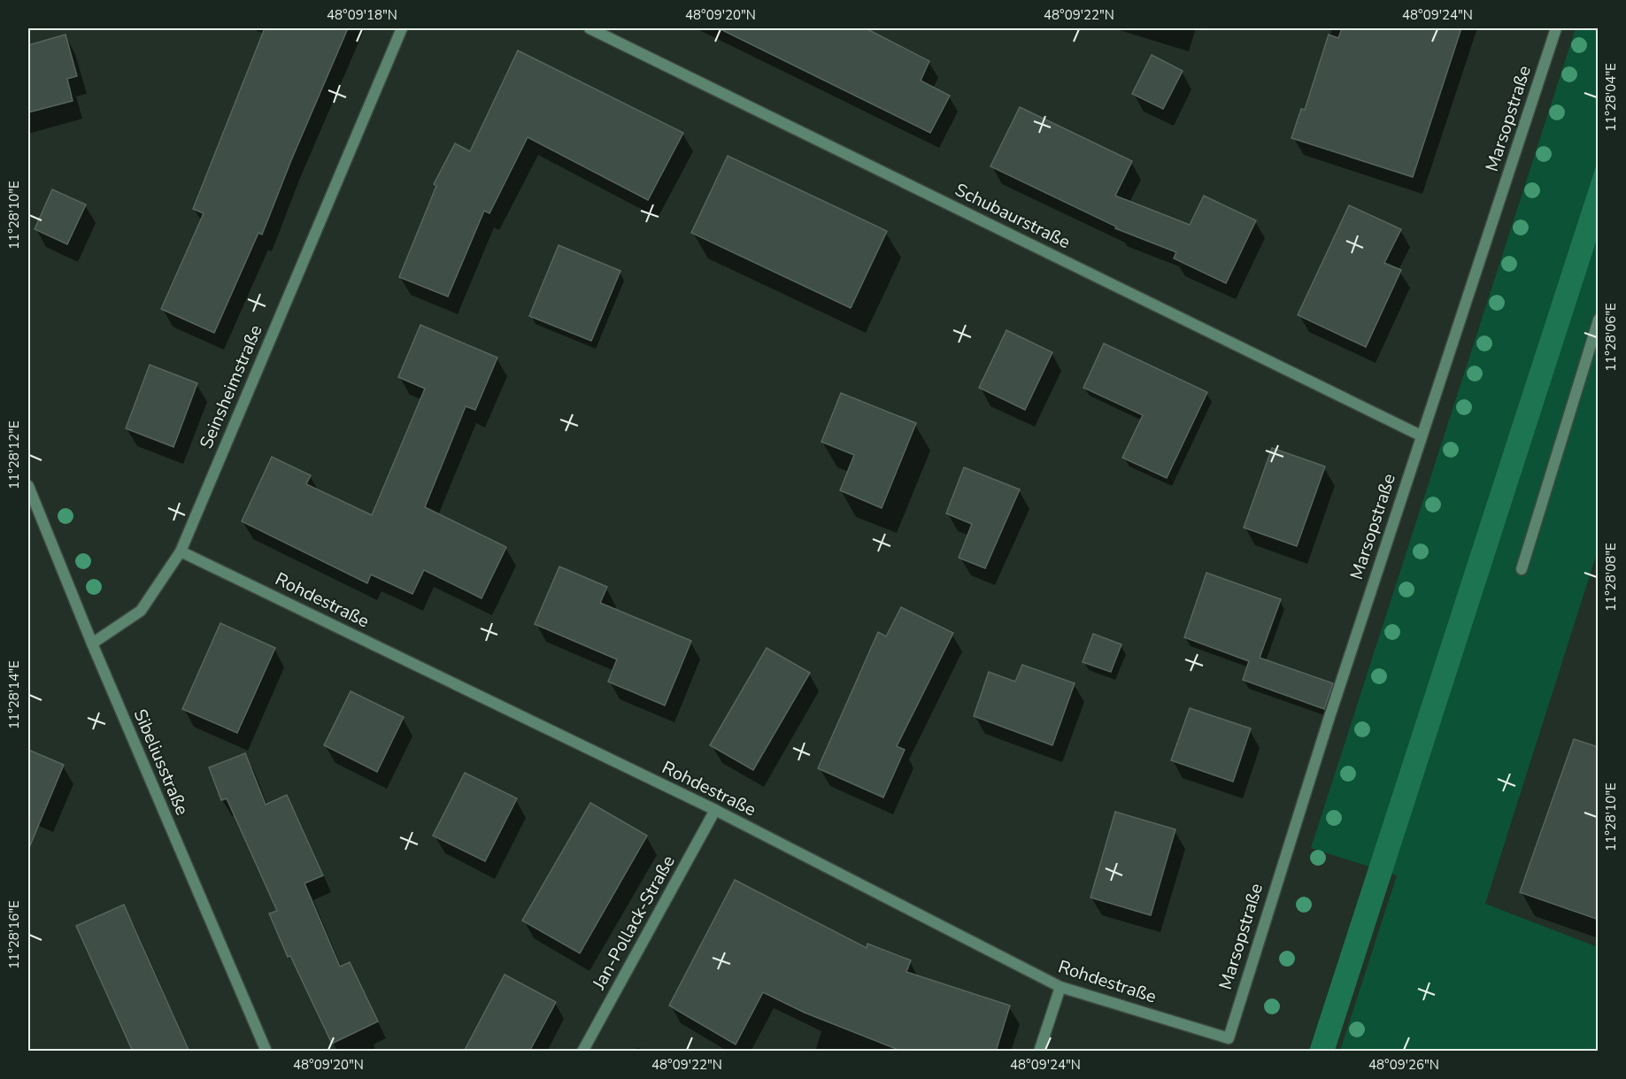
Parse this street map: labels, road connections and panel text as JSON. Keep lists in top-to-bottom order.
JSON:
{
  "streets": {
    "street": [
      "Marsopstraße",
      "Schubaurstraße",
      "Seinsheimstraße",
      "Rohdestraße",
      "Sibeliusstraße",
      "Jan-Pollack-Straße"
    ]
  },
  "crossings": [
    ["Marsopstraße", "Schubaurstraße"],
    ["Marsopstraße", "Rohdestraße"],
    ["Seinsheimstraße", "Rohdestraße"],
    ["Seinsheimstraße", "Sibeliusstraße"],
    ["Rohdestraße", "Jan-Pollack-Straße"]
  ],
  "coordinates": [
    "48°09'18\"N",
    "48°09'20\"N",
    "48°09'22\"N",
    "48°09'24\"N",
    "11°28'04\"E",
    "11°28'10\"E",
    "11°28'06\"E",
    "11°28'12\"E",
    "11°28'08\"E",
    "11°28'14\"E",
    "11°28'16\"E",
    "48°09'26\"N"
  ]
}
